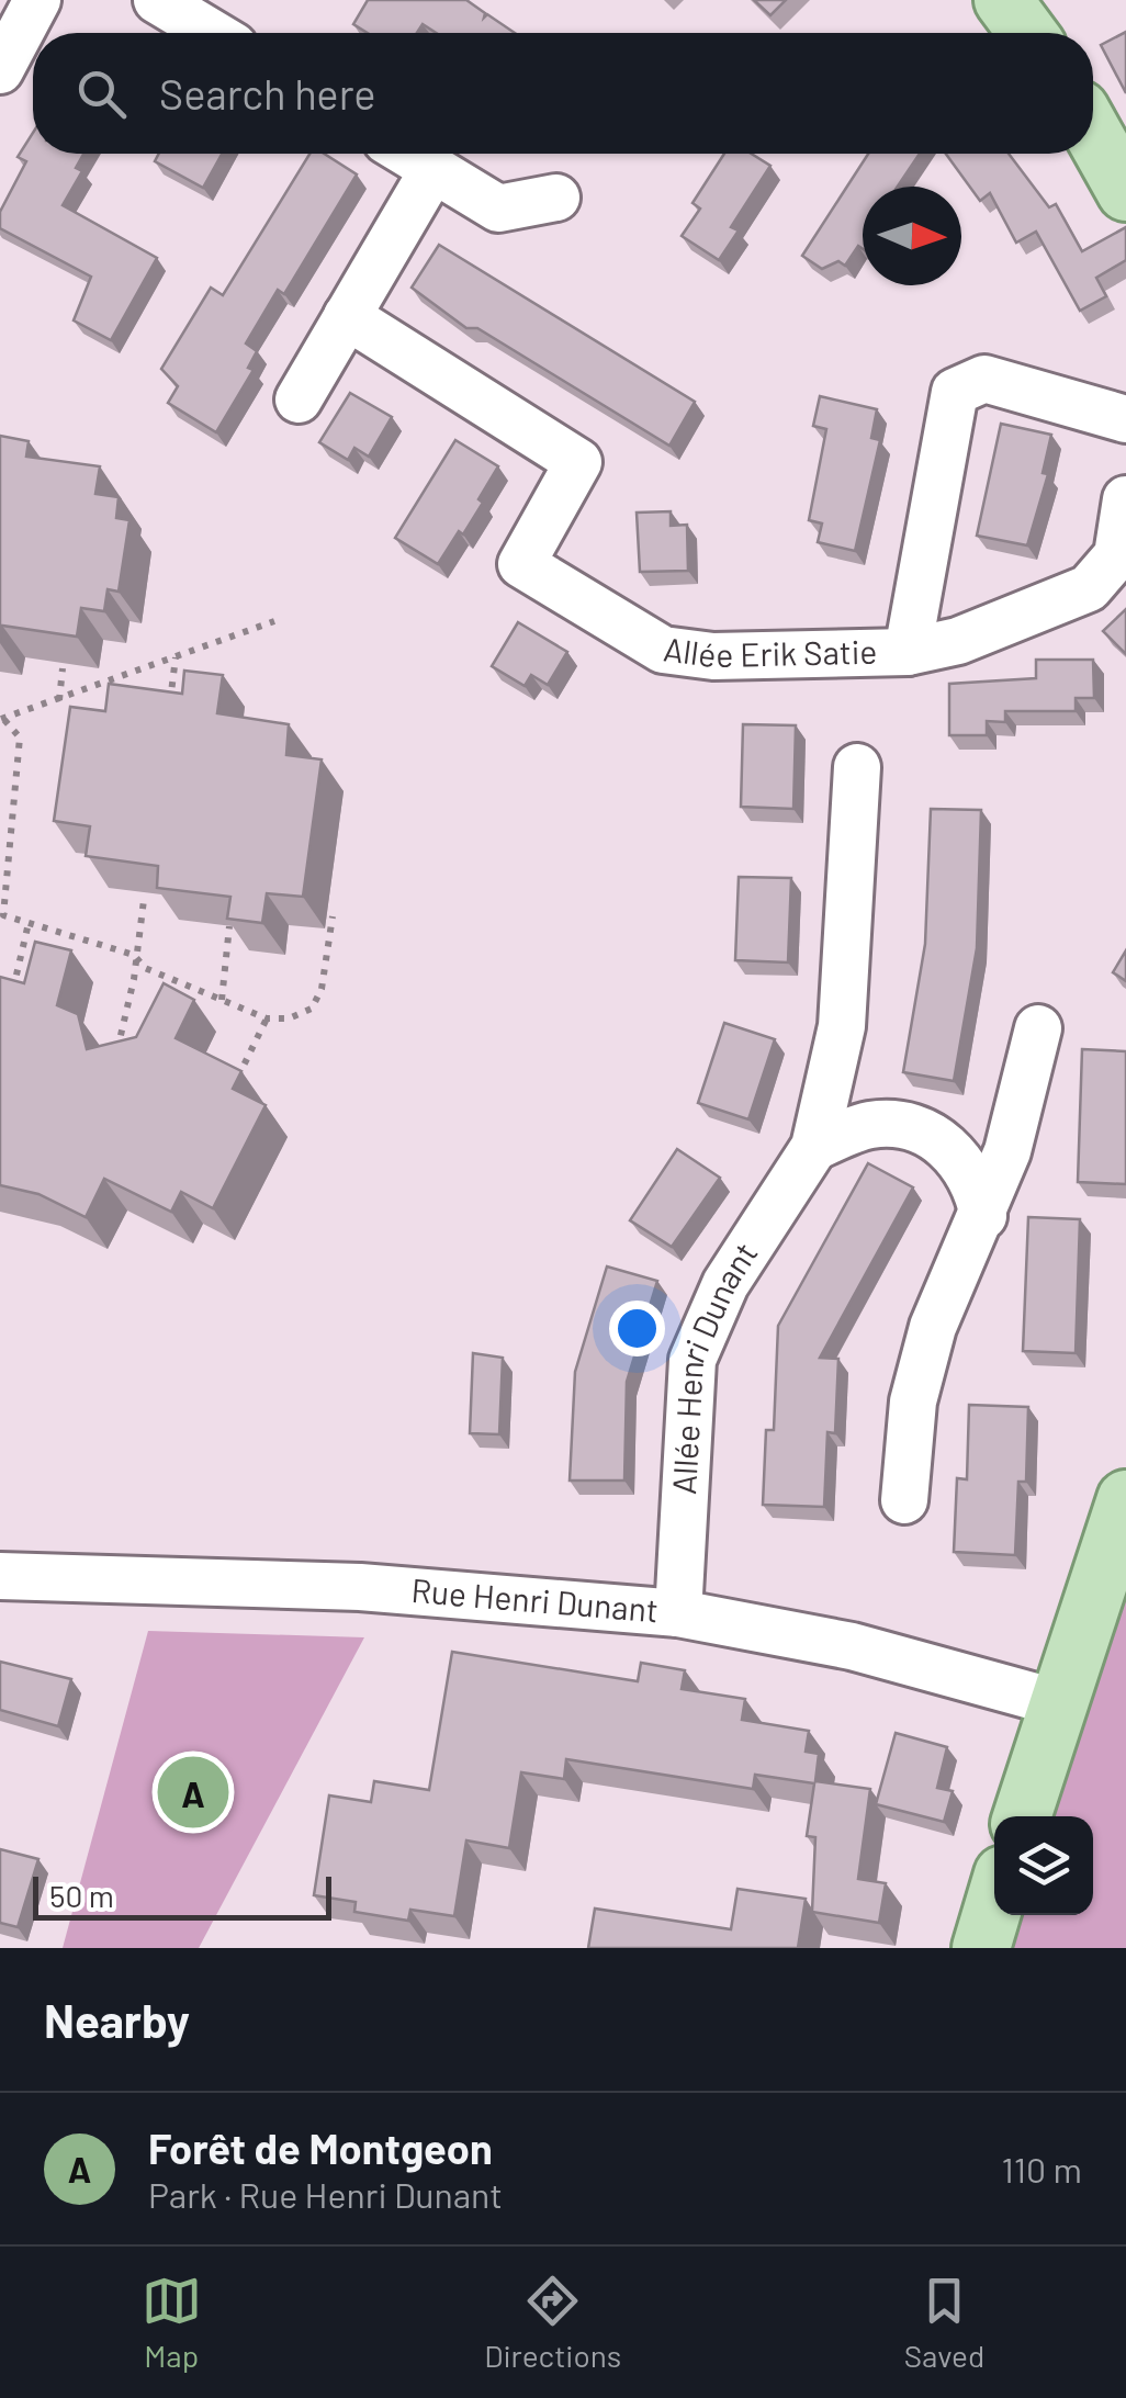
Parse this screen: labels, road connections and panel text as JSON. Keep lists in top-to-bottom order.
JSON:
{
  "streets": {
    "street": ["Allée Erik Satie", "Allée Henri Dunant", "Rue Henri Dunant"]
  },
  "crossings": [
    ["Allée Henri Dunant", "Rue Henri Dunant"]
  ],
  "scale_bar": "50 m",
  "north": "right",
  "page": {
    "search": "Search here",
    "pins": "A",
    "scale": "50 m",
    "heading": "Nearby",
    "list": [
      {
        "mark": "A",
        "name": "Forêt de Montgeon",
        "note": "Park · Rue Henri Dunant",
        "value": "110 m"
      }
    ],
    "nav": ["Map", "Directions", "Saved"]
  }
}
